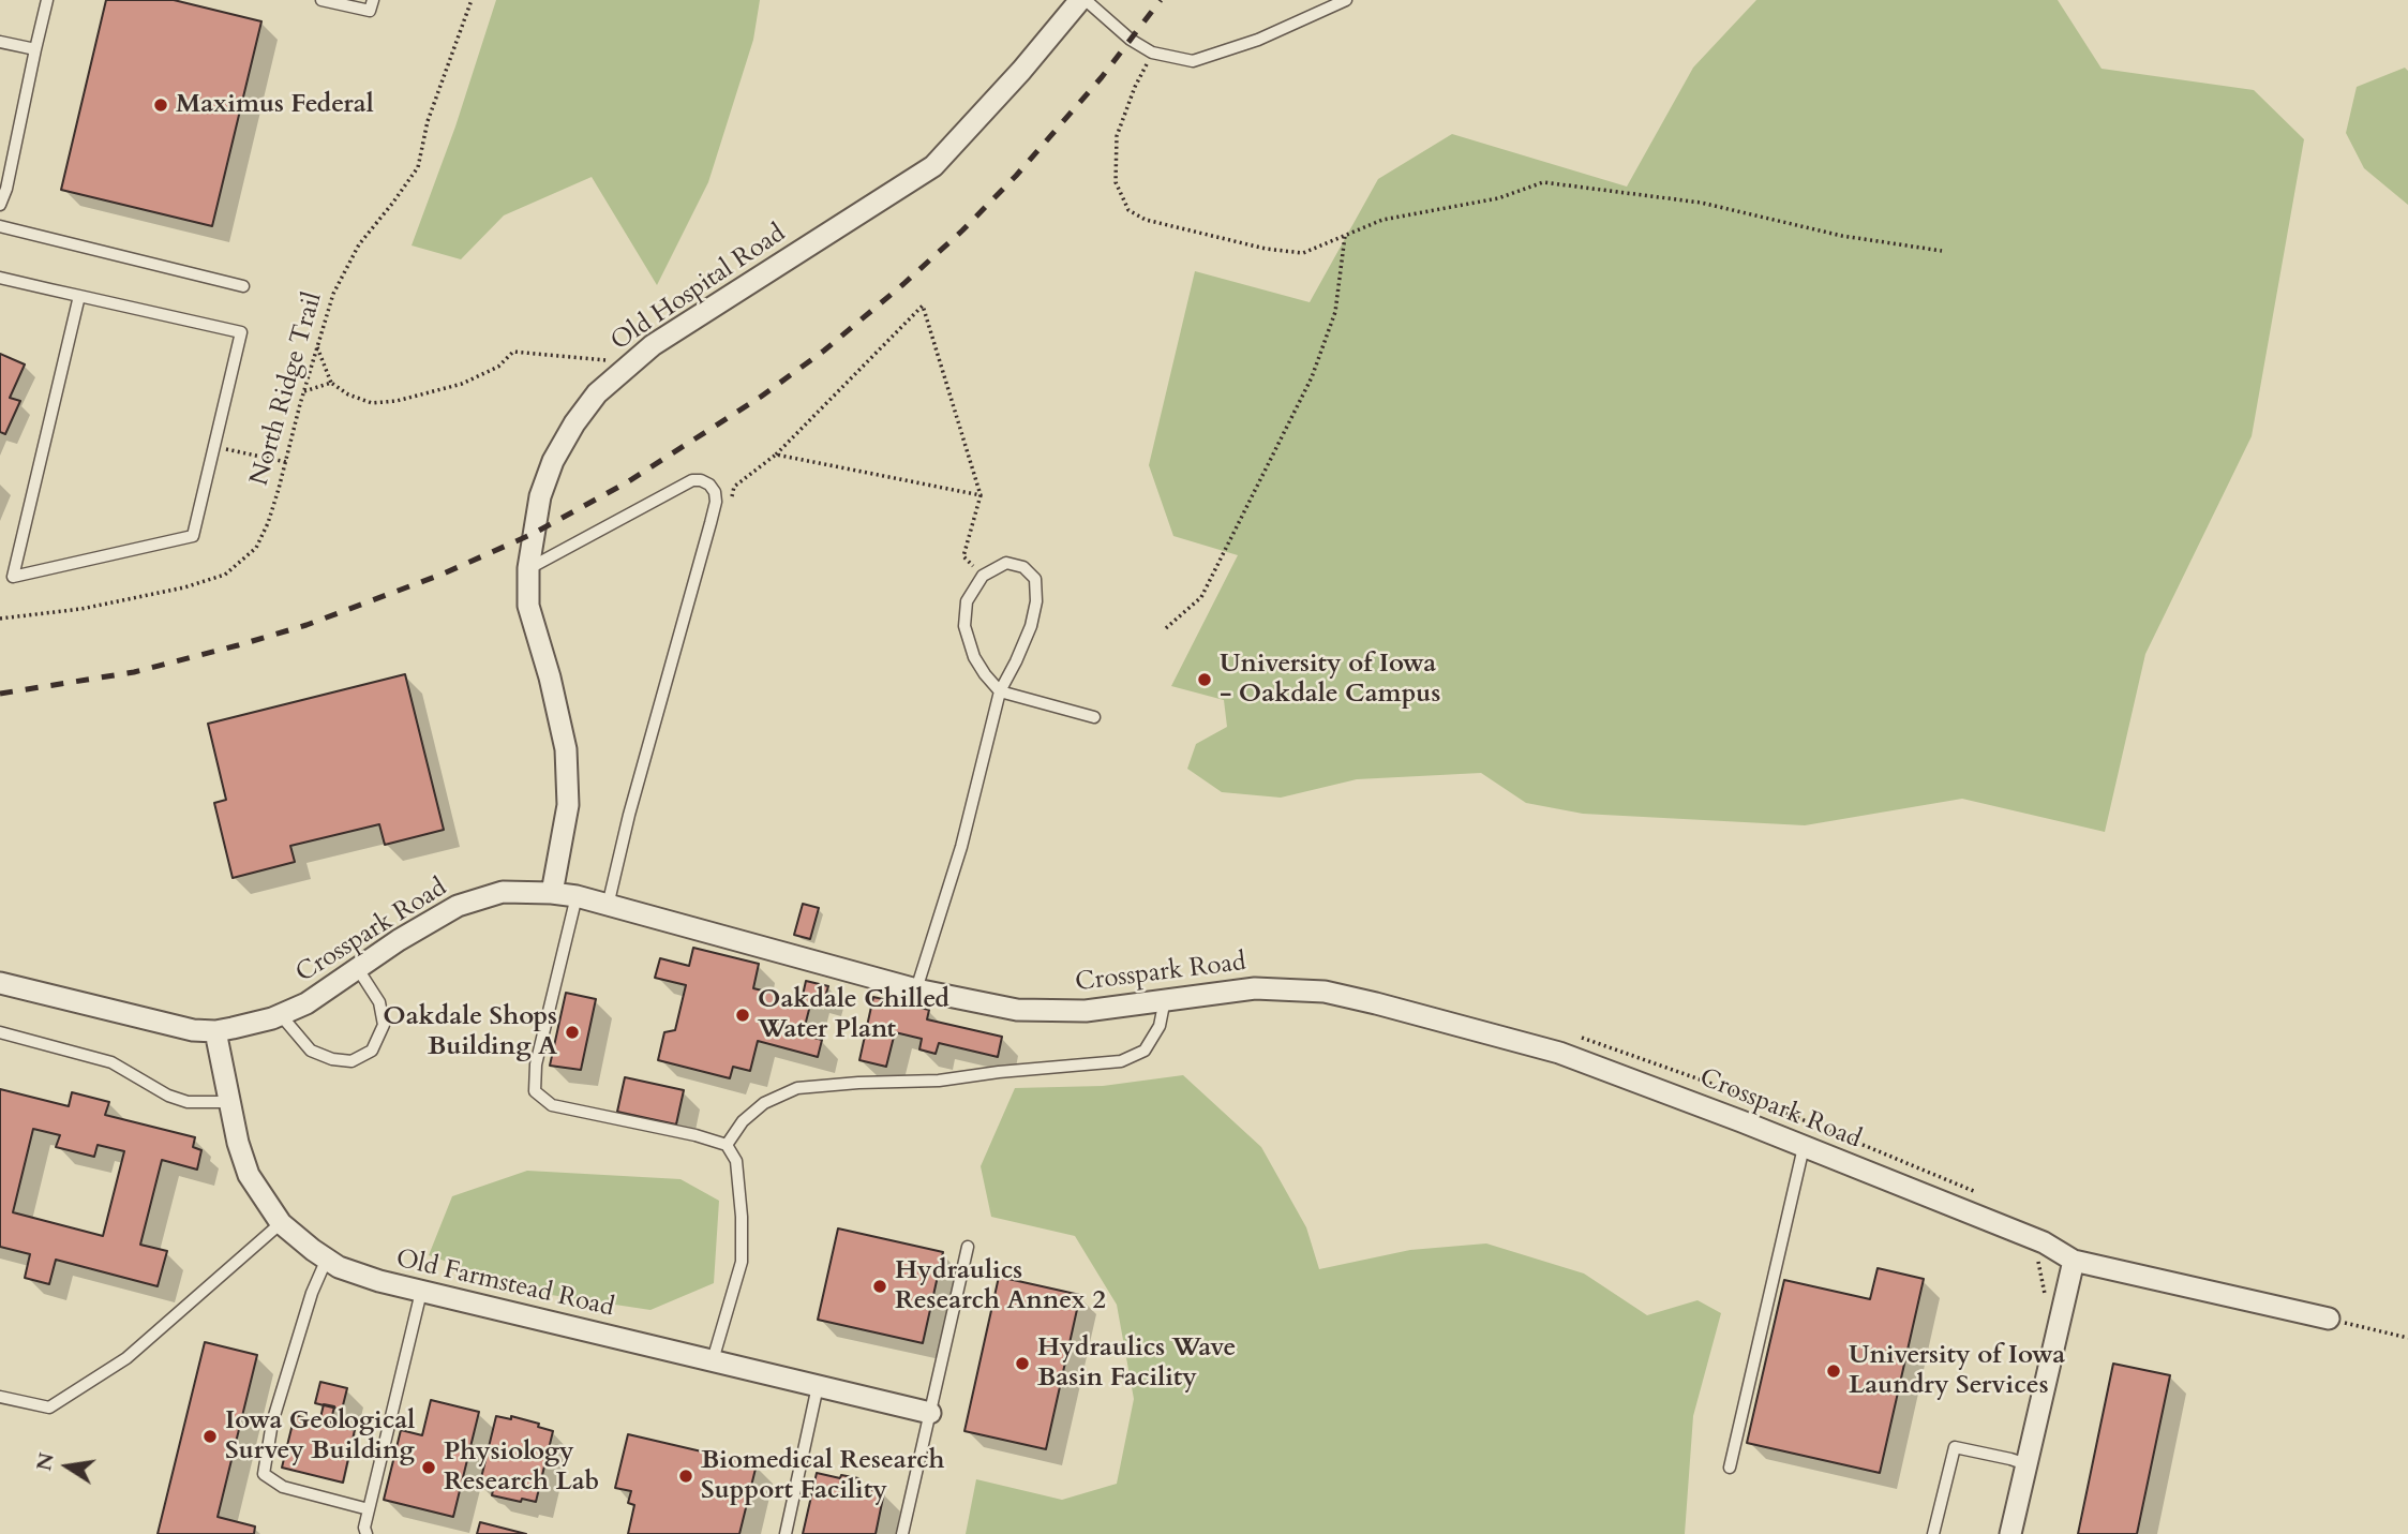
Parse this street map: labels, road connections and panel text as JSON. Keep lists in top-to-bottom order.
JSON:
{
  "streets": {
    "street": ["Old Hospital Road", "Crosspark Road", "Old Farmstead Road"],
    "path": ["North Ridge Trail"]
  },
  "crossings": [
    ["Old Hospital Road", "Crosspark Road"],
    ["Crosspark Road", "Old Farmstead Road"]
  ],
  "places": [
    "Maximus Federal",
    "University of Iowa - Oakdale Campus",
    "Oakdale Chilled Water Plant",
    "Oakdale Shops Building A",
    "Hydraulics Research Annex 2",
    "Hydraulics Wave Basin Facility",
    "University of Iowa Laundry Services",
    "Iowa Geological Survey Building",
    "Physiology Research Lab",
    "Biomedical Research Support Facility"
  ],
  "north": "left"
}
